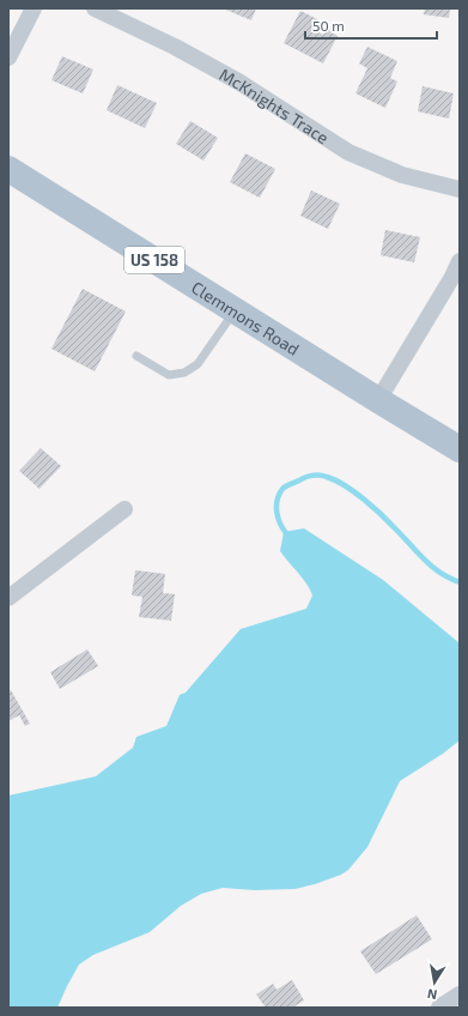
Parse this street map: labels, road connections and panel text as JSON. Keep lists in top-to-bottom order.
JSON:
{
  "streets": {
    "main road": ["US 158", "Clemmons Road"],
    "street": ["McKnights Trace"]
  },
  "scale_bar": "50 m",
  "north": "bottom"
}
